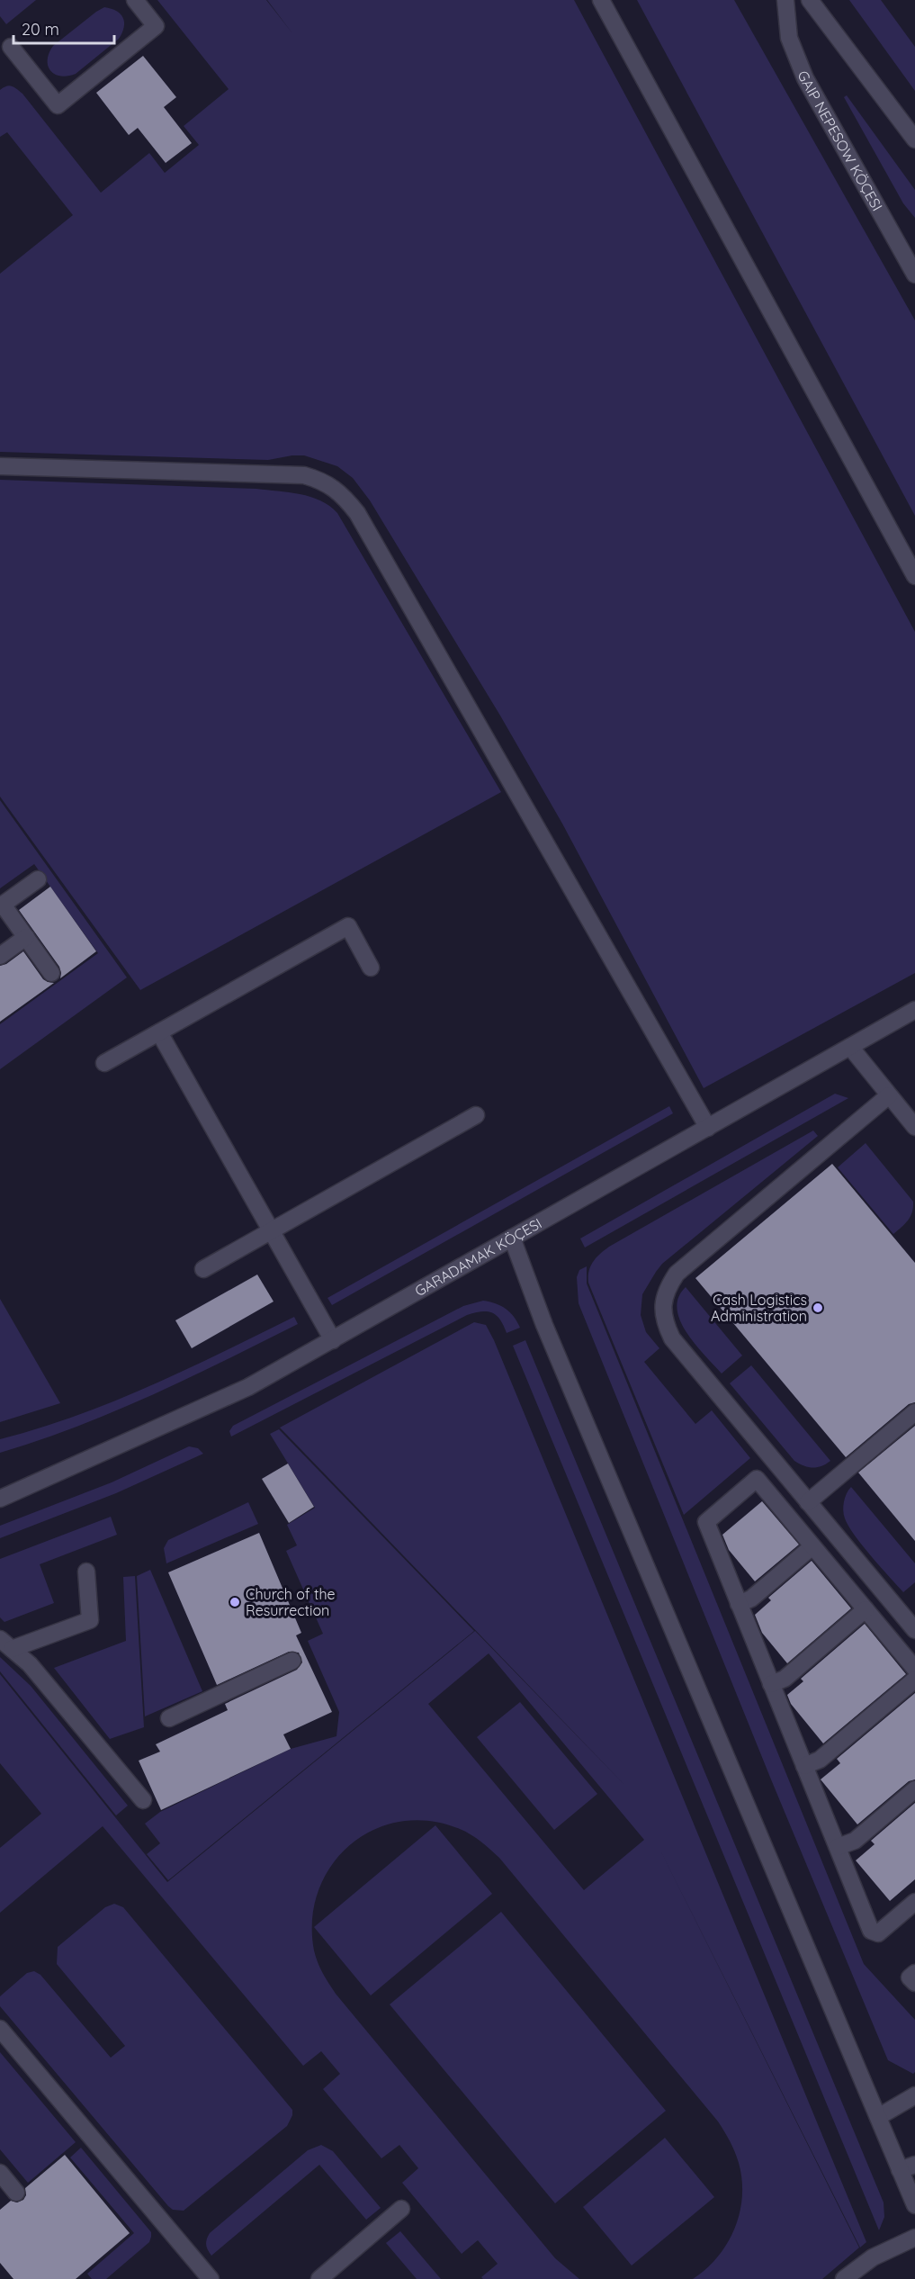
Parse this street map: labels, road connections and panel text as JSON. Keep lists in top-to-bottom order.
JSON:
{
  "streets": {
    "street": ["GAIP NEPESOW KÖÇESI", "GARADAMAK KÖÇESI"]
  },
  "places": ["Cash Logistics Administration", "Church of the Resurrection"],
  "scale_bar": "20 m"
}
